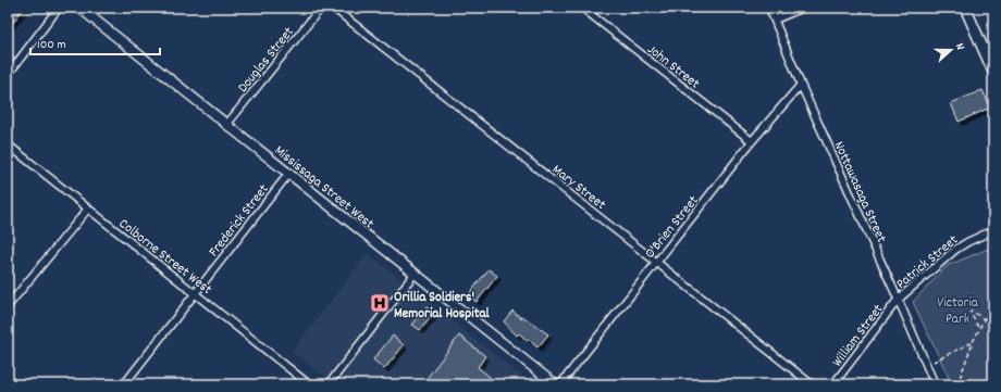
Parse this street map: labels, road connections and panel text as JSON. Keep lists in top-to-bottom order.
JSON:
{
  "streets": {
    "street": [
      "Douglas Street",
      "John Street",
      "Mississaga Street West",
      "Mary Street",
      "Nottawasaga Street",
      "Frederick Street",
      "O'Brien Street",
      "Colborne Street West",
      "Patrick Street",
      "William Street"
    ]
  },
  "crossings": [
    ["Douglas Street", "Mississaga Street West"],
    ["John Street", "O'Brien Street"],
    ["Mississaga Street West", "Frederick Street"],
    ["Mary Street", "O'Brien Street"],
    ["Nottawasaga Street", "O'Brien Street"],
    ["Nottawasaga Street", "Patrick Street"],
    ["Nottawasaga Street", "William Street"],
    ["Frederick Street", "Colborne Street West"],
    ["Patrick Street", "William Street"]
  ],
  "parks": ["Victoria Park"],
  "places": {
    "hospital": ["Orillia Soldiers' Memorial Hospital"]
  },
  "scale_bar": "100 m",
  "north": "right"
}
